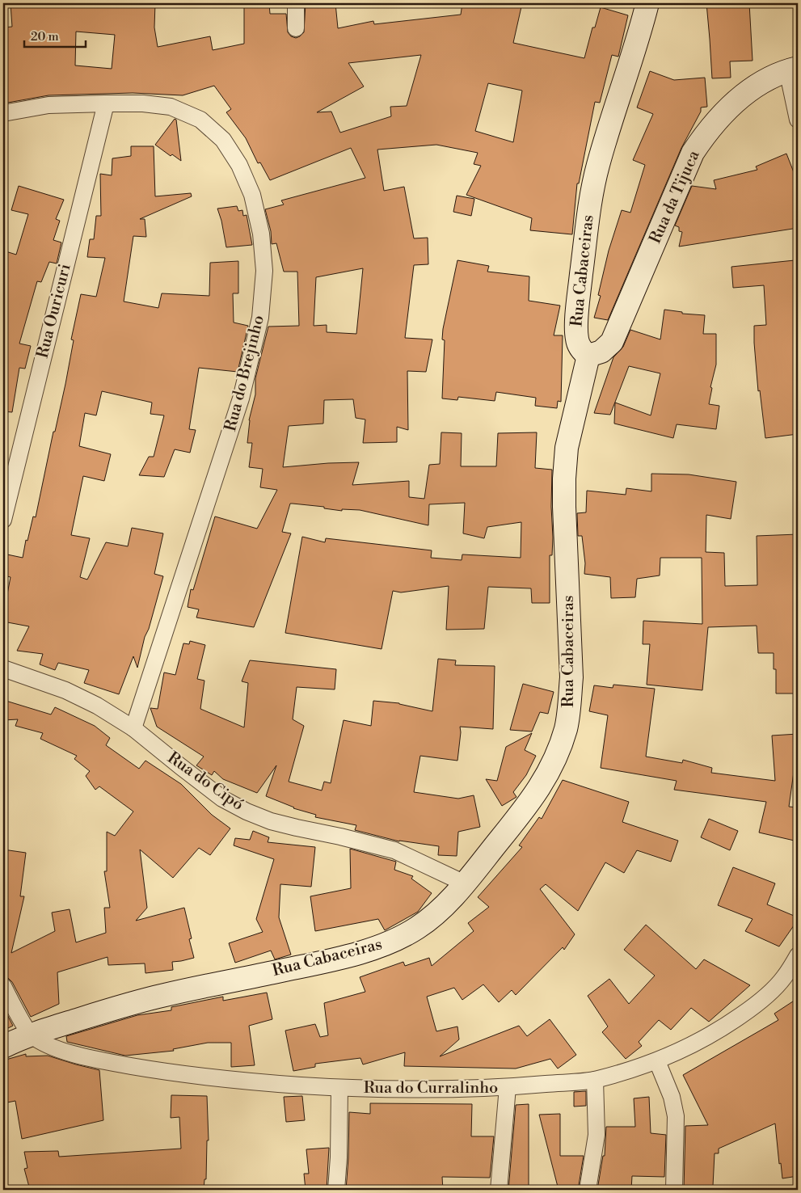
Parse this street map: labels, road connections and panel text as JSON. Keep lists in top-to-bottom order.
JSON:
{
  "streets": {
    "main road": ["Rua da Tijuca", "Rua Cabaceiras"],
    "street": [
      "Rua Ouricuri",
      "Rua do Brejinho",
      "Rua do Cipó",
      "Rua do Curralinho"
    ]
  },
  "crossings": [
    ["Rua da Tijuca", "Rua Cabaceiras"],
    ["Rua Cabaceiras", "Rua do Cipó"],
    ["Rua Cabaceiras", "Rua do Curralinho"],
    ["Rua Ouricuri", "Rua do Brejinho"],
    ["Rua do Brejinho", "Rua do Cipó"]
  ],
  "scale_bar": "20 m"
}
